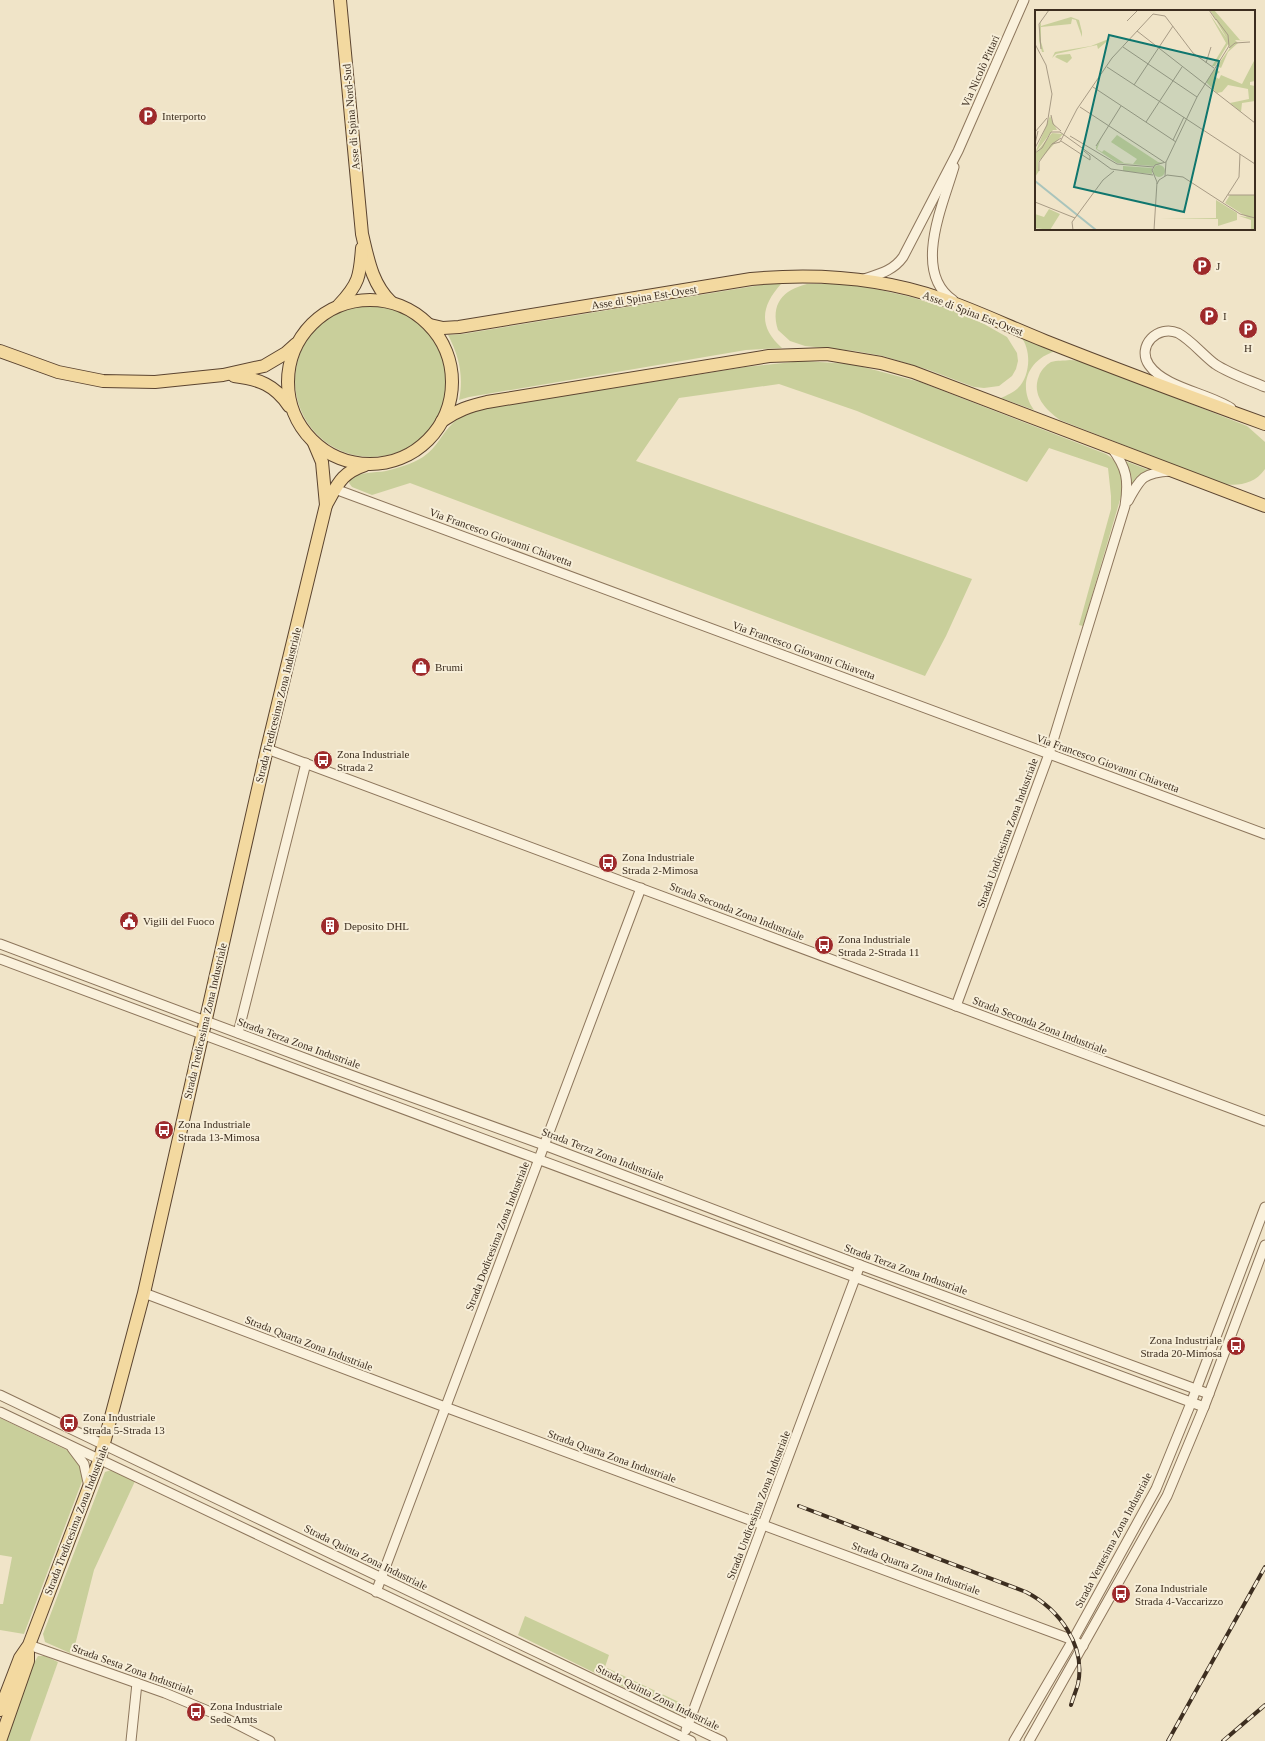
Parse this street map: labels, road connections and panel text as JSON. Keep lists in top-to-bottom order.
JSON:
{
  "streets": {
    "main road": ["Asse di Spina Nord-Sud", "Asse di Spina Est-Ovest", "Strada Tredicesima Zona Industriale"],
    "street": [
      "Via Nicolò Pittari",
      "Via Francesco Giovanni Chiavetta",
      "Strada Undicesima Zona Industriale",
      "Strada Seconda Zona Industriale",
      "Strada Terza Zona Industriale",
      "Strada Dodicesima Zona Industriale",
      "Strada Quarta Zona Industriale",
      "Strada Ventesima Zona Industriale",
      "Strada Quinta Zona Industriale",
      "Strada Sesta Zona Industriale"
    ]
  },
  "crossings": [
    ["Via Francesco Giovanni Chiavetta", "Strada Undicesima Zona Industriale"],
    ["Strada Tredicesima Zona Industriale", "Strada Seconda Zona Industriale"],
    ["Strada Tredicesima Zona Industriale", "Strada Terza Zona Industriale"],
    ["Strada Tredicesima Zona Industriale", "Strada Quarta Zona Industriale"],
    ["Strada Tredicesima Zona Industriale", "Strada Quinta Zona Industriale"],
    ["Strada Tredicesima Zona Industriale", "Strada Sesta Zona Industriale"],
    ["Strada Undicesima Zona Industriale", "Strada Seconda Zona Industriale"],
    ["Strada Undicesima Zona Industriale", "Strada Terza Zona Industriale"],
    ["Strada Undicesima Zona Industriale", "Strada Quarta Zona Industriale"],
    ["Strada Undicesima Zona Industriale", "Strada Quinta Zona Industriale"],
    ["Strada Seconda Zona Industriale", "Strada Dodicesima Zona Industriale"],
    ["Strada Terza Zona Industriale", "Strada Dodicesima Zona Industriale"],
    ["Strada Terza Zona Industriale", "Strada Ventesima Zona Industriale"],
    ["Strada Dodicesima Zona Industriale", "Strada Quarta Zona Industriale"],
    ["Strada Dodicesima Zona Industriale", "Strada Quinta Zona Industriale"],
    ["Strada Quarta Zona Industriale", "Strada Ventesima Zona Industriale"]
  ],
  "places": {
    "parking": [
      "Interporto",
      "J",
      "I",
      "H"
    ],
    "shop": ["Brumi"],
    "bus stop": [
      "Zona Industriale Strada 2",
      "Zona Industriale Strada 2-Mimosa",
      "Zona Industriale Strada 2-Strada 11",
      "Zona Industriale Strada 13-Mimosa",
      "Zona Industriale Strada 20-Mimosa",
      "Zona Industriale Strada 5-Strada 13",
      "Zona Industriale Strada 4-Vaccarizzo",
      "Zona Industriale Sede Amts"
    ],
    "public building": ["Vigili del Fuoco"],
    "building": ["Deposito DHL"]
  }
}
